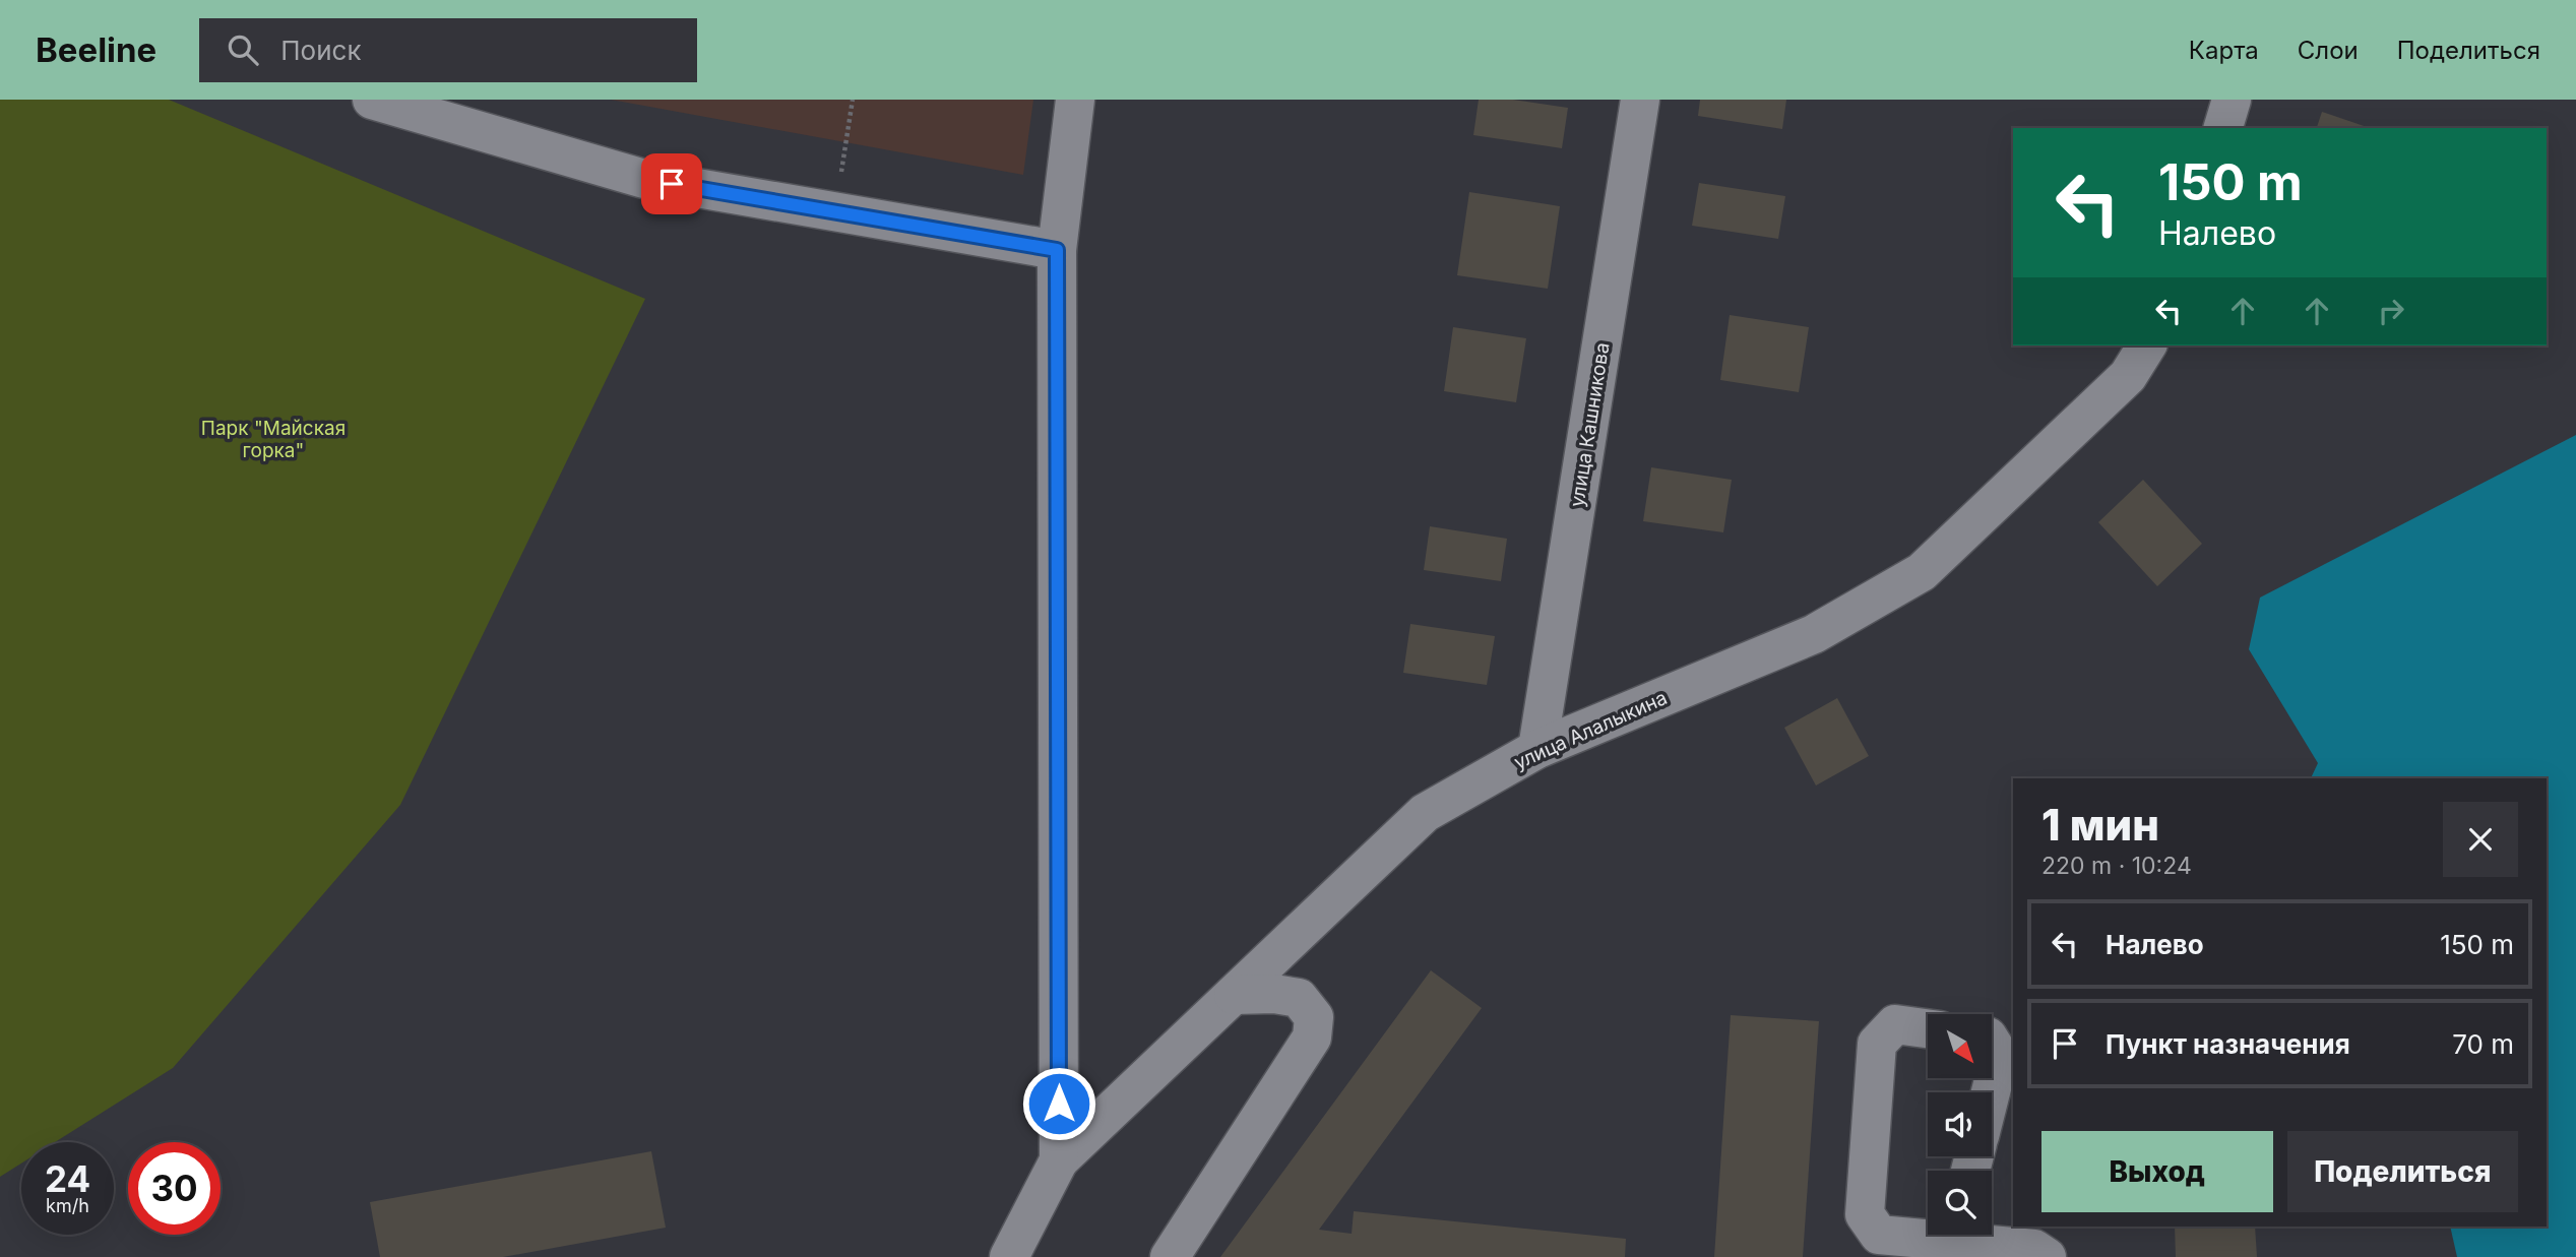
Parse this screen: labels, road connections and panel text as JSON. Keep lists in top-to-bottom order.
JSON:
{
  "streets": {
    "street": ["улица Кашникова", "улица Алалыкина"]
  },
  "crossings": [
    ["улица Кашникова", "улица Алалыкина"]
  ],
  "parks": ["Парк \"Майская горка\""],
  "north": "bottom right",
  "page": {
    "header": "Beeline",
    "search": "Поиск",
    "nav": ["Карта", "Слои", "Поделиться"],
    "turn": ["150 m", "Налево"],
    "heading": ["1 мин", "220 m · 10:24"],
    "list": [
      {
        "name": "Налево",
        "value": "150 m"
      },
      {
        "name": "Пункт назначения",
        "value": "70 m"
      }
    ],
    "buttons": ["Выход", "Поделиться"],
    "speed": "24 km/h",
    "limit": "30"
  }
}
